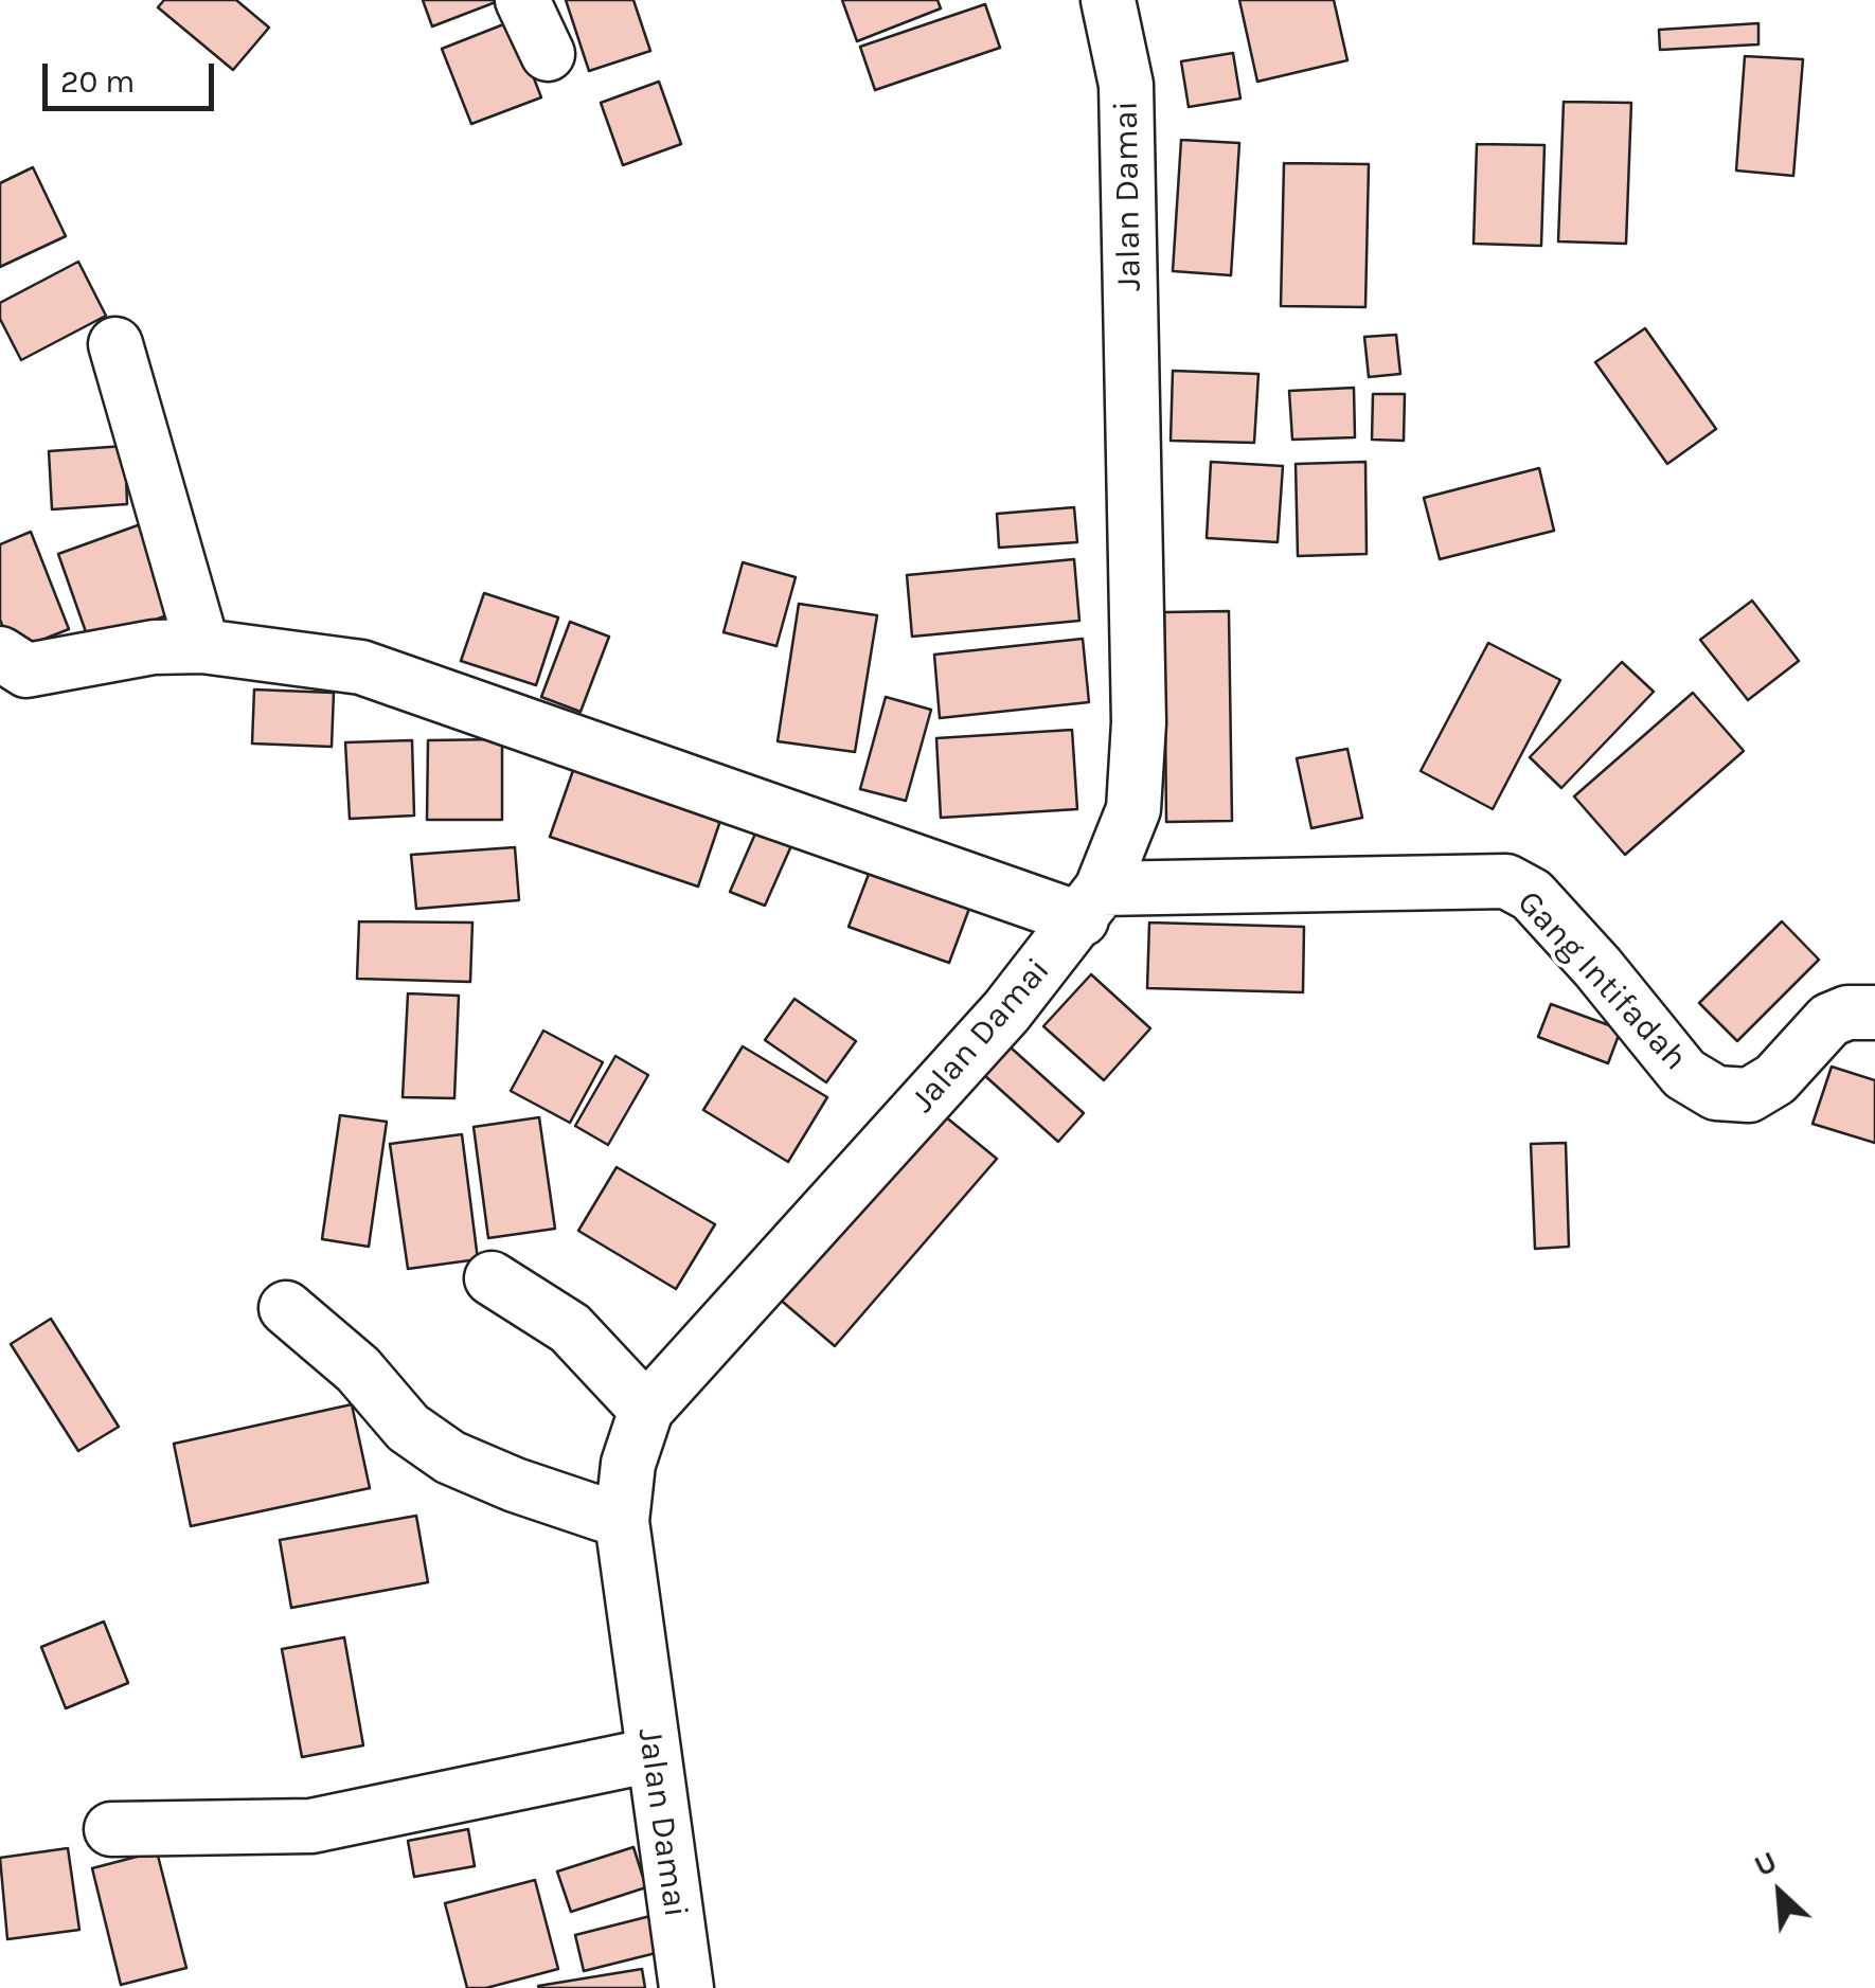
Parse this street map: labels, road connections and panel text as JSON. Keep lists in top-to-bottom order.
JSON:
{
  "streets": {
    "street": ["Jalan Damai", "Gang Intifadah"]
  },
  "crossings": [
    ["Jalan Damai", "Gang Intifadah"]
  ],
  "scale_bar": "20 m",
  "north": "top left"
}
